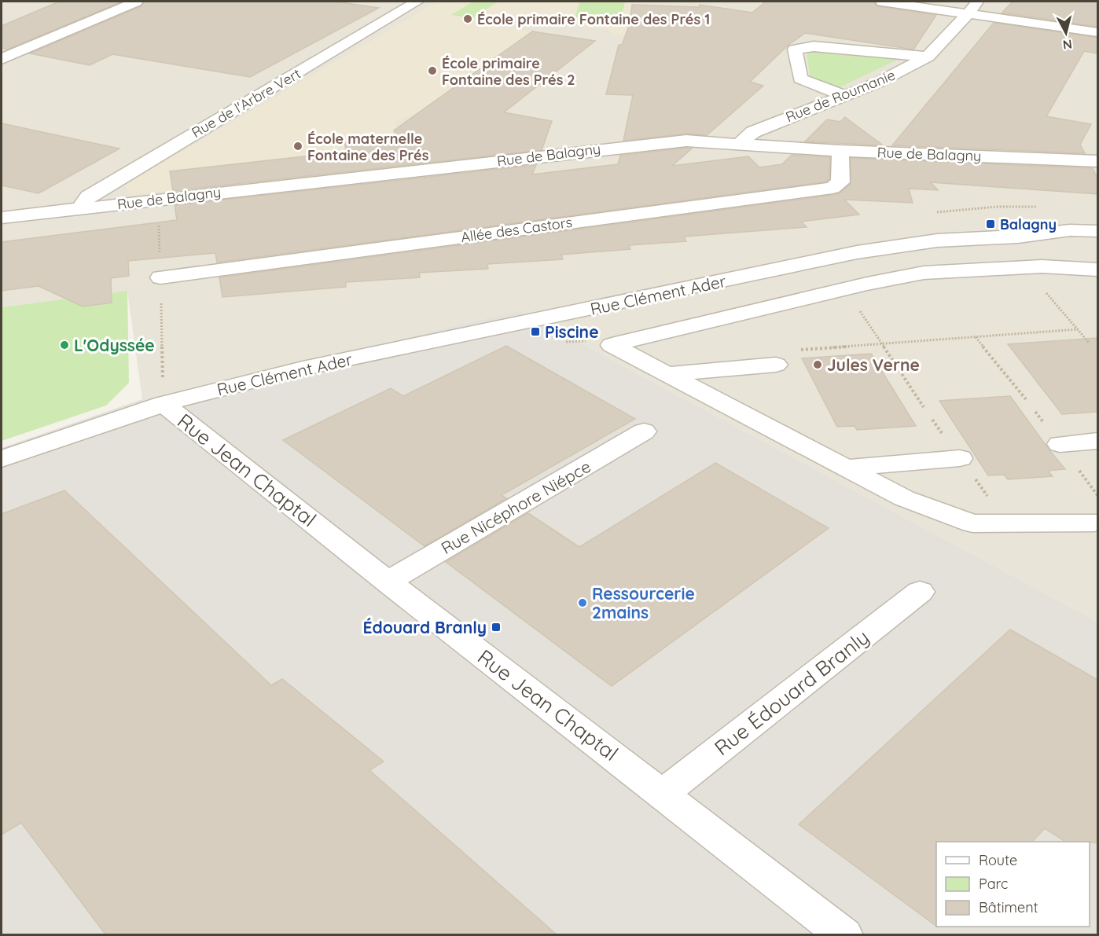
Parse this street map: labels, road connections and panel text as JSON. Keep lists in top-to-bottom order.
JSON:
{
  "streets": {
    "street": [
      "Rue de Roumanie",
      "Rue de l'Arbre Vert",
      "Rue de Balagny",
      "Allée des Castors",
      "Rue Clément Ader",
      "Rue Jean Chaptal",
      "Rue Nicéphore Niépce",
      "Rue Édouard Branly"
    ]
  },
  "crossings": [
    ["Rue de Roumanie", "Rue de Balagny"],
    ["Rue de l'Arbre Vert", "Rue de Balagny"],
    ["Rue de Balagny", "Allée des Castors"],
    ["Rue Clément Ader", "Rue Jean Chaptal"],
    ["Rue Jean Chaptal", "Rue Nicéphore Niépce"],
    ["Rue Jean Chaptal", "Rue Édouard Branly"]
  ],
  "places": {
    "other": [
      "École primaire Fontaine des Prés 1",
      "École primaire Fontaine des Prés 2",
      "École maternelle Fontaine des Prés",
      "L'Odyssée",
      "Jules Verne",
      "Ressourcerie 2mains"
    ],
    "transit": ["Balagny", "Piscine", "Édouard Branly"]
  },
  "legend": ["Route", "Parc", "Bâtiment"],
  "north": "bottom"
}
